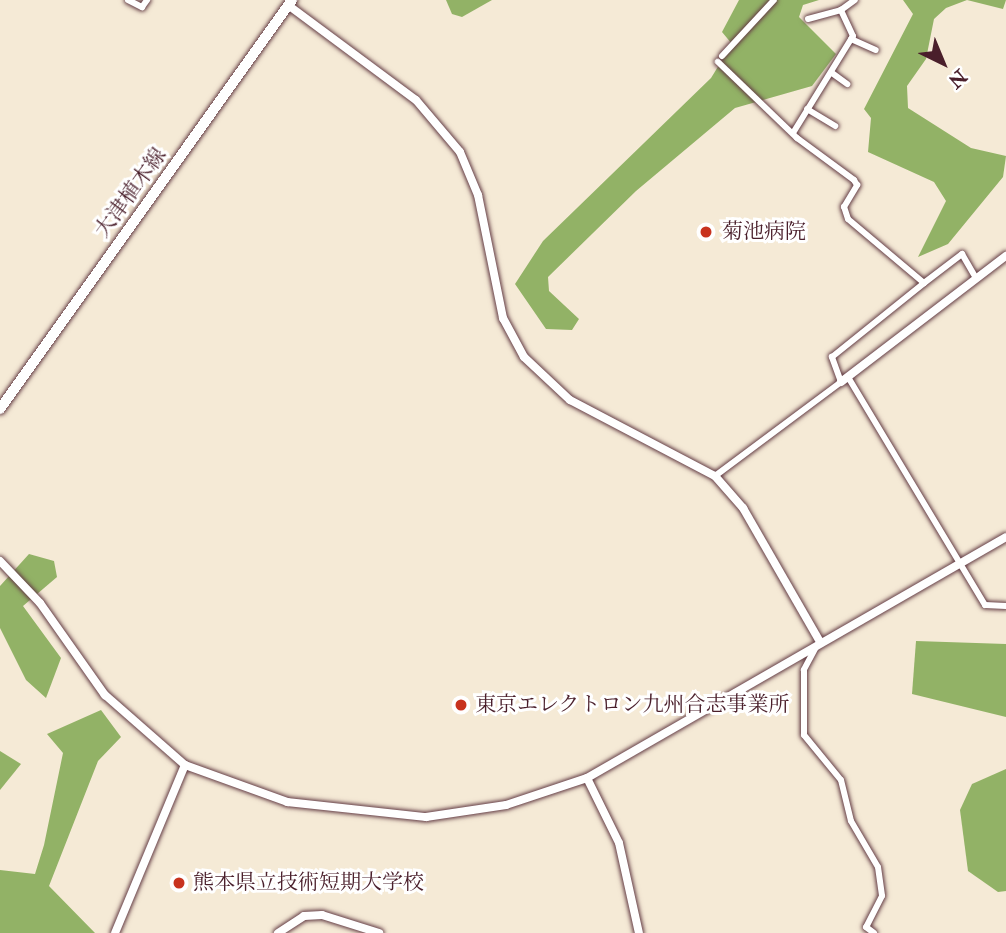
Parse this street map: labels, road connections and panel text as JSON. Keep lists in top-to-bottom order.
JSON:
{
  "streets": {
    "main road": ["大津植木線"]
  },
  "places": ["菊池病院", "東京エレクトロン九州合志事業所", "熊本県立技術短期大学校"],
  "north": "bottom right"
}
